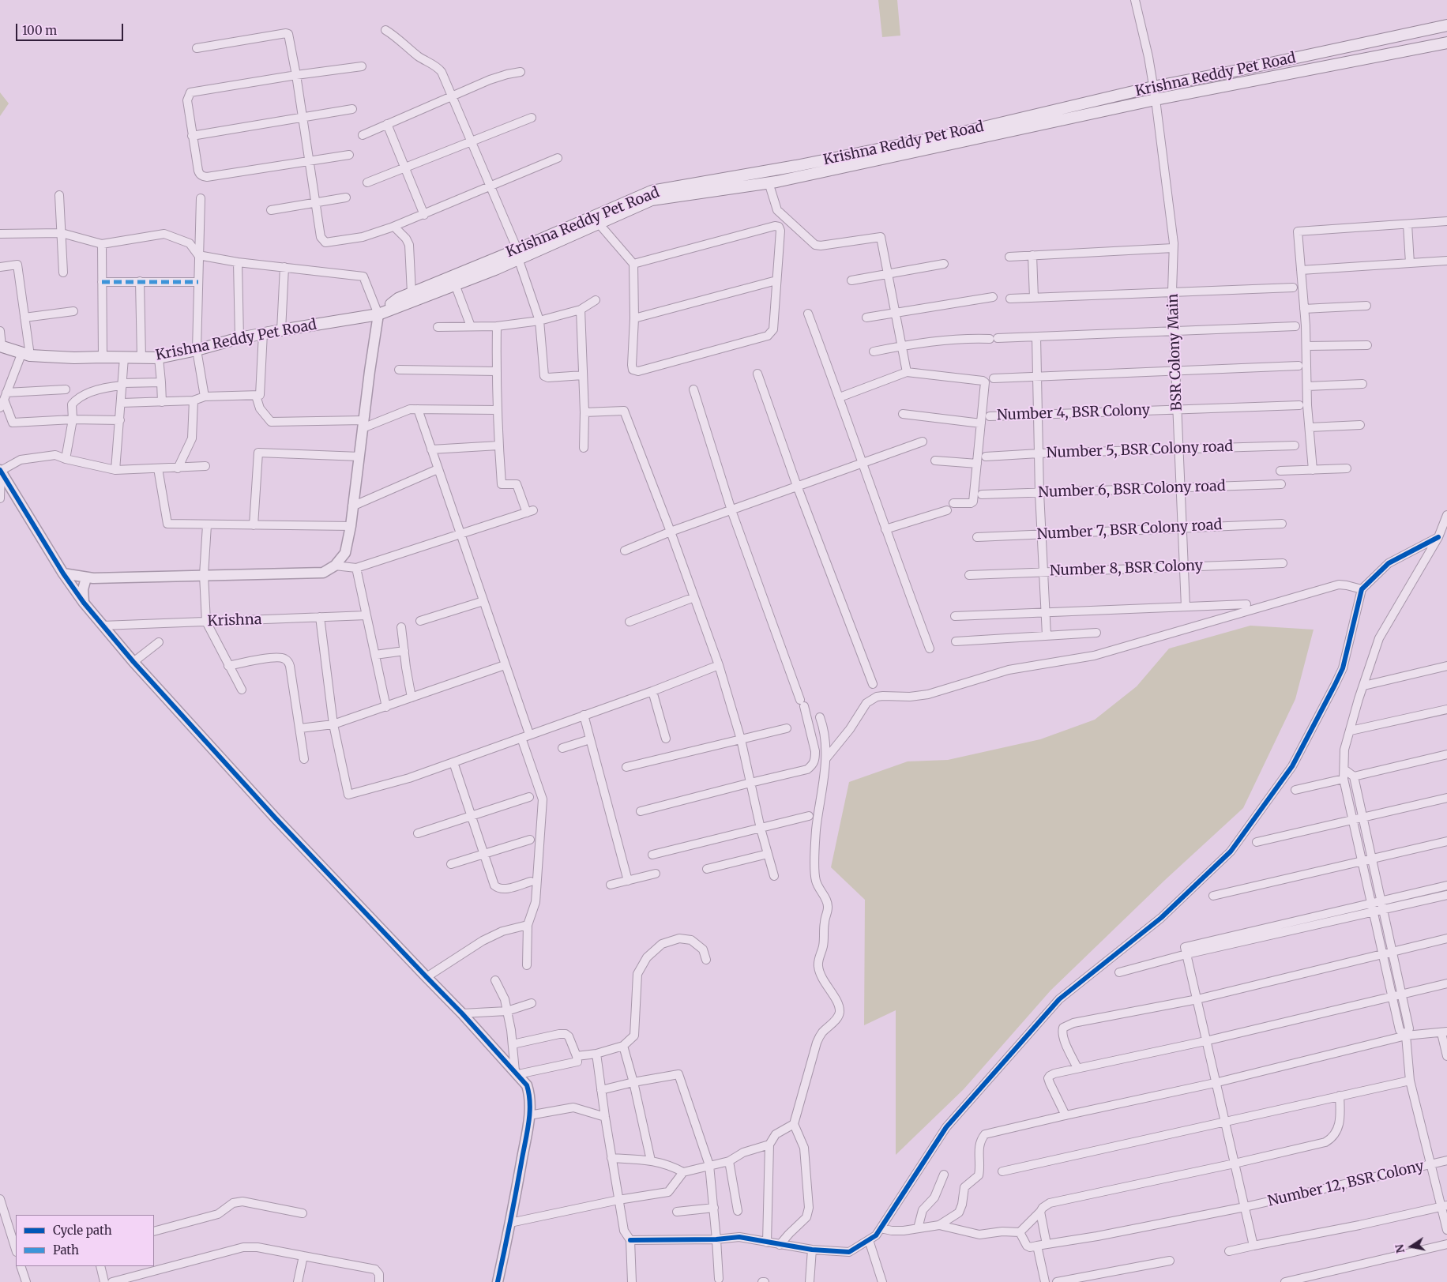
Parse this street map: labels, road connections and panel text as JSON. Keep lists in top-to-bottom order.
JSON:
{
  "streets": {
    "main road": ["Krishna Reddy Pet Road"],
    "street": [
      "BSR Colony Main",
      "Number 4, BSR Colony",
      "Number 5, BSR Colony road",
      "Number 6, BSR Colony road",
      "Number 7, BSR Colony road",
      "Number 8, BSR Colony",
      "Krishna",
      "Number 12, BSR Colony"
    ]
  },
  "crossings": [
    ["Krishna Reddy Pet Road", "BSR Colony Main"],
    ["BSR Colony Main", "Number 4, BSR Colony"],
    ["BSR Colony Main", "Number 5, BSR Colony road"],
    ["BSR Colony Main", "Number 6, BSR Colony road"],
    ["BSR Colony Main", "Number 7, BSR Colony road"],
    ["BSR Colony Main", "Number 8, BSR Colony"]
  ],
  "legend": ["Cycle path", "Path"],
  "scale_bar": "100 m",
  "north": "left"
}
